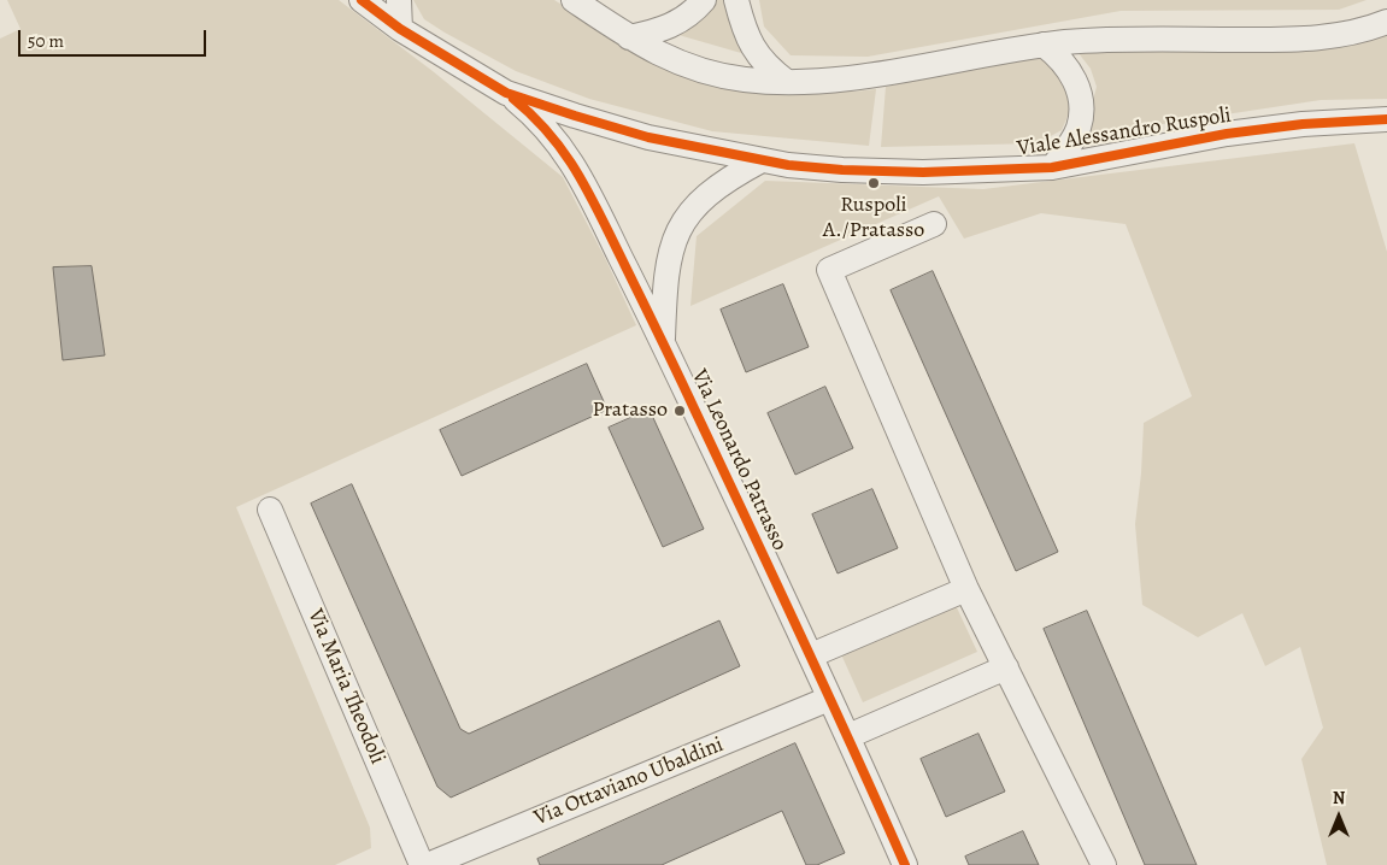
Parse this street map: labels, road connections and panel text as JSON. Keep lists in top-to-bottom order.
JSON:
{
  "streets": {
    "street": [
      "Viale Alessandro Ruspoli",
      "Via Leonardo Patrasso",
      "Via Maria Theodoli",
      "Via Ottaviano Ubaldini"
    ]
  },
  "crossings": [
    ["Viale Alessandro Ruspoli", "Via Leonardo Patrasso"],
    ["Via Leonardo Patrasso", "Via Ottaviano Ubaldini"]
  ],
  "places": ["Ruspoli A./Pratasso", "Pratasso"],
  "scale_bar": "50 m",
  "north": "top"
}
